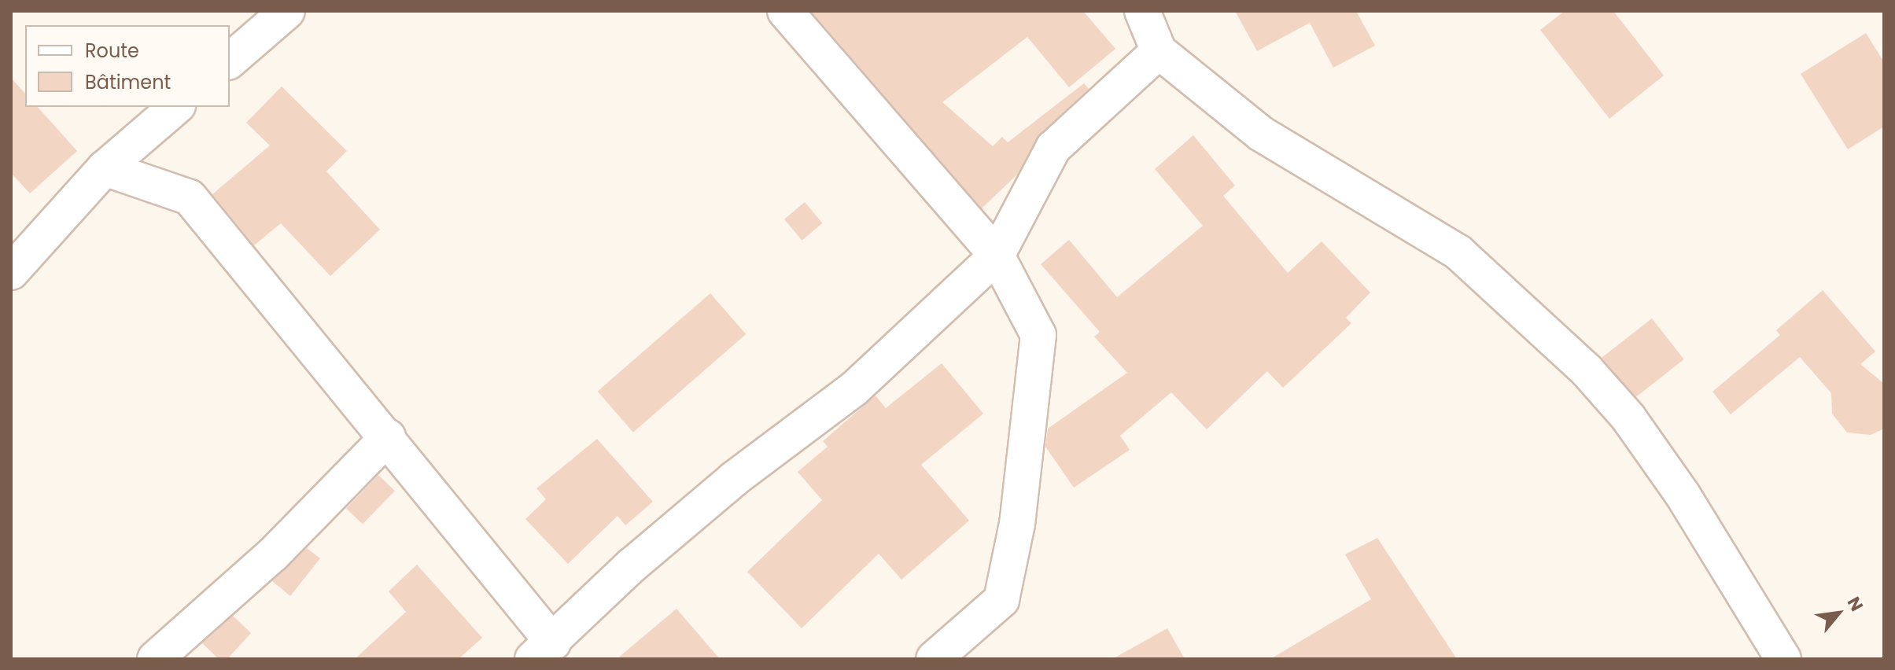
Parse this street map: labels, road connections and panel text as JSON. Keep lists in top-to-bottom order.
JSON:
{
  "legend": ["Route", "Bâtiment"],
  "north": "top right"
}
